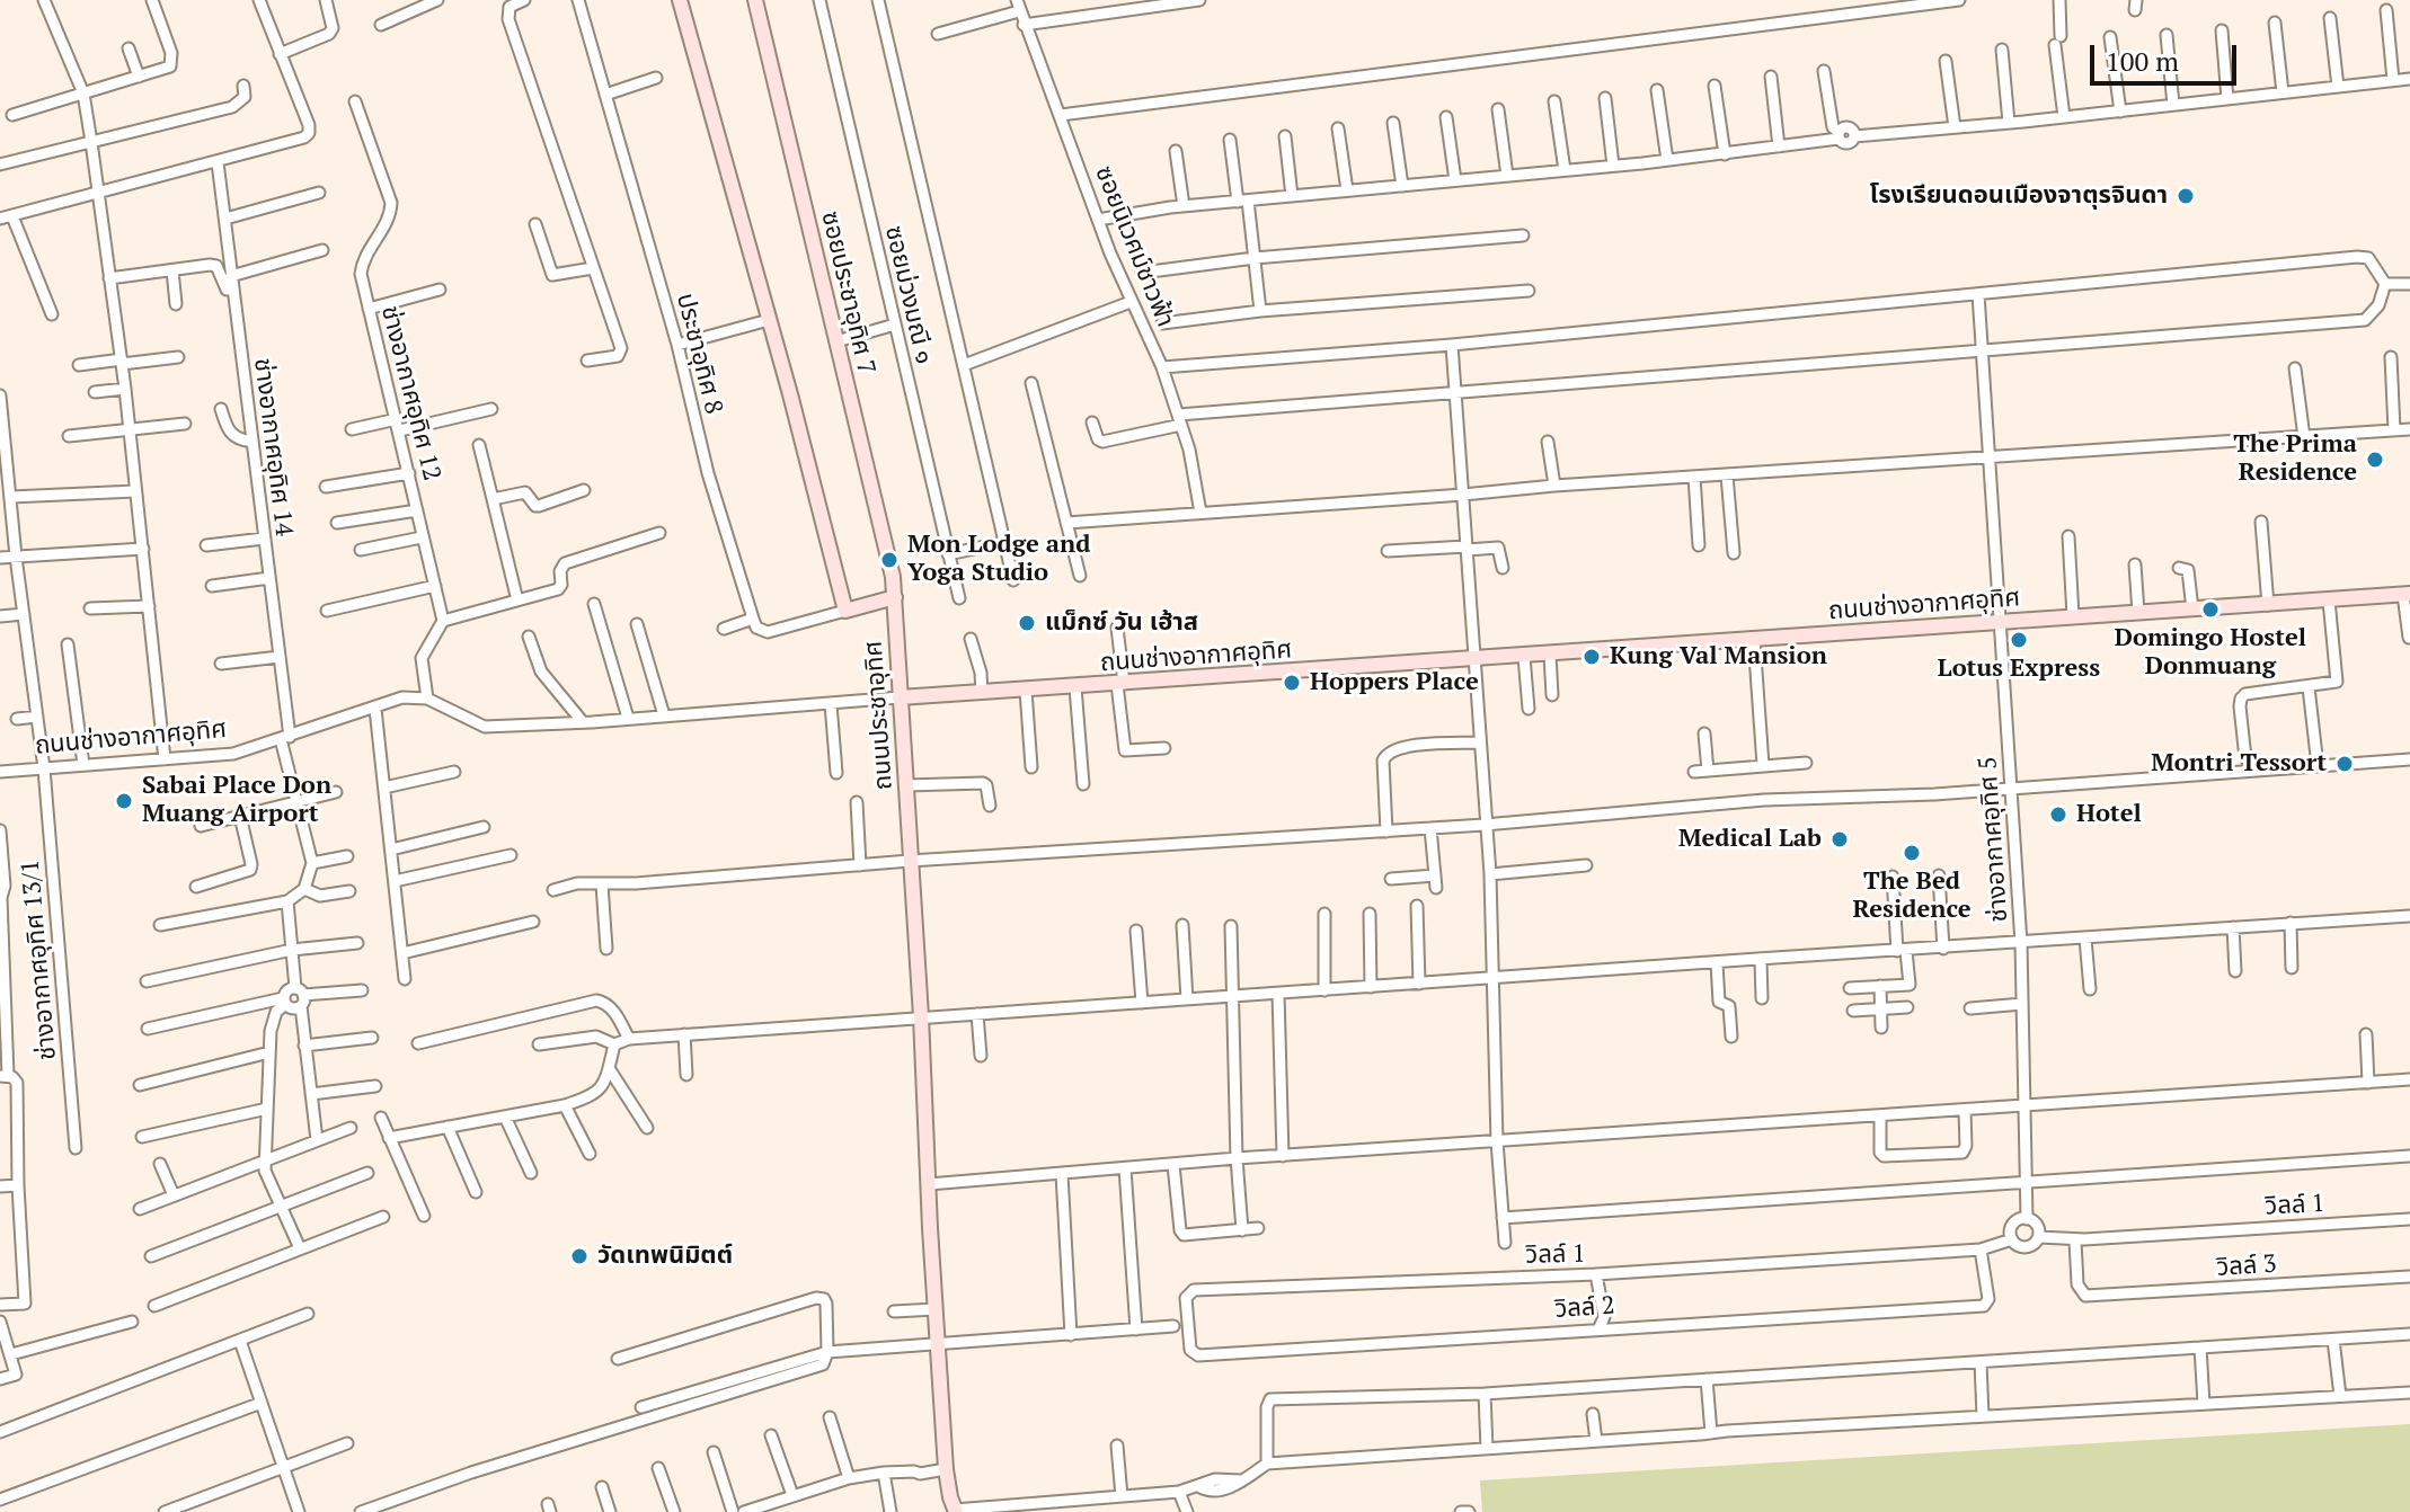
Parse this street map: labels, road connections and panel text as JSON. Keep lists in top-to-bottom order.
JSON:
{
  "streets": {
    "street": [
      "ซอยนิเวศม์ชาวฟ้า",
      "ซอยประชาอุทิศ 7",
      "ซอยม่วงมณี ๑",
      "ประชาอุทิศ 8",
      "ช่างอากาศอุทิศ 12",
      "ช่างอากาศอุทิศ 14",
      "ถนนช่างอากาศอุทิศ",
      "ถนนประชาอุทิศ",
      "ช่างอากาศอุทิศ 5",
      "ช่างอากาศอุทิศ 13/1",
      "วิลล์ 1",
      "วิลล์ 3",
      "วิลล์ 2"
    ]
  },
  "crossings": [
    ["ซอยประชาอุทิศ 7", "ถนนประชาอุทิศ"],
    ["ช่างอากาศอุทิศ 14", "ถนนช่างอากาศอุทิศ"],
    ["ถนนช่างอากาศอุทิศ", "ถนนประชาอุทิศ"],
    ["ถนนช่างอากาศอุทิศ", "ช่างอากาศอุทิศ 5"],
    ["ถนนช่างอากาศอุทิศ", "ช่างอากาศอุทิศ 13/1"],
    ["ช่างอากาศอุทิศ 5", "วิลล์ 1"],
    ["วิลล์ 1", "วิลล์ 3"],
    ["วิลล์ 1", "วิลล์ 2"]
  ],
  "places": [
    "โรงเรียนดอนเมืองจาตุรจินดา",
    "The Prima Residence",
    "Mon Lodge and Yoga Studio",
    "Domingo Hostel Donmuang",
    "แม็กซ์ วัน เฮ้าส",
    "Lotus Express",
    "Kung Val Mansion",
    "Hoppers Place",
    "Montri Tessort",
    "Sabai Place Don Muang Airport",
    "Hotel",
    "Medical Lab",
    "The Bed Residence",
    "วัดเทพนิมิตต์"
  ],
  "scale_bar": "100 m"
}
